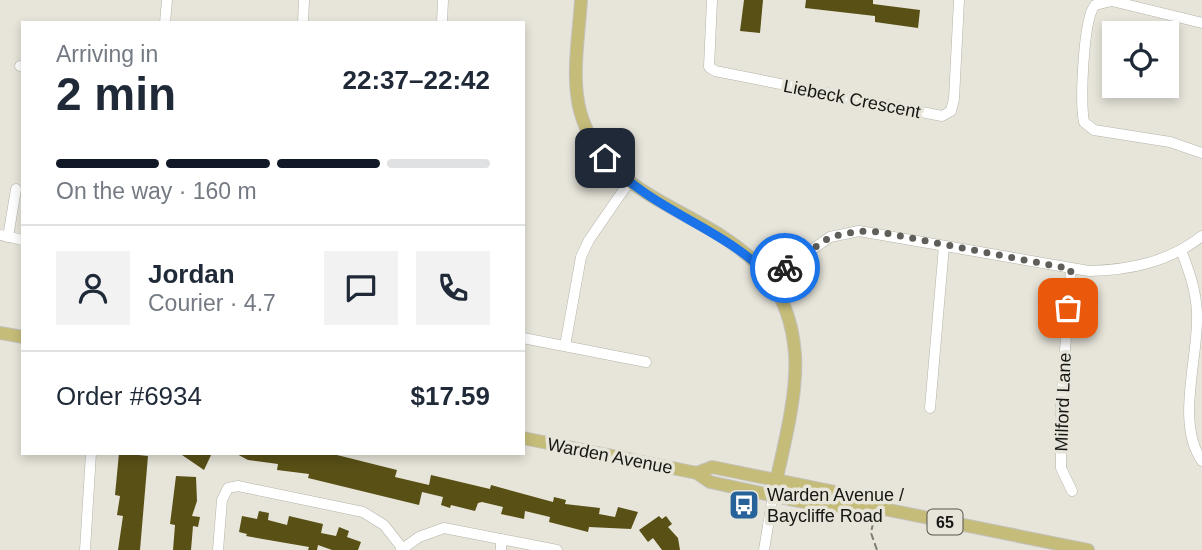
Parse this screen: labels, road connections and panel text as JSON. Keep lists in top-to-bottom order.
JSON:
{
  "streets": {
    "main road": ["Warden Avenue", "65"],
    "street": ["Liebeck Crescent", "Milford Lane"]
  },
  "places": {
    "bus stop": ["Warden Avenue / Baycliffe Road"]
  },
  "page": {
    "heading": ["2 min", "Arriving in", "22:37–22:42"],
    "panel": [
      "Jordan",
      "Courier · 4.7",
      "Order #6934",
      "$17.59"
    ],
    "bar": "On the way · 160 m"
  }
}
